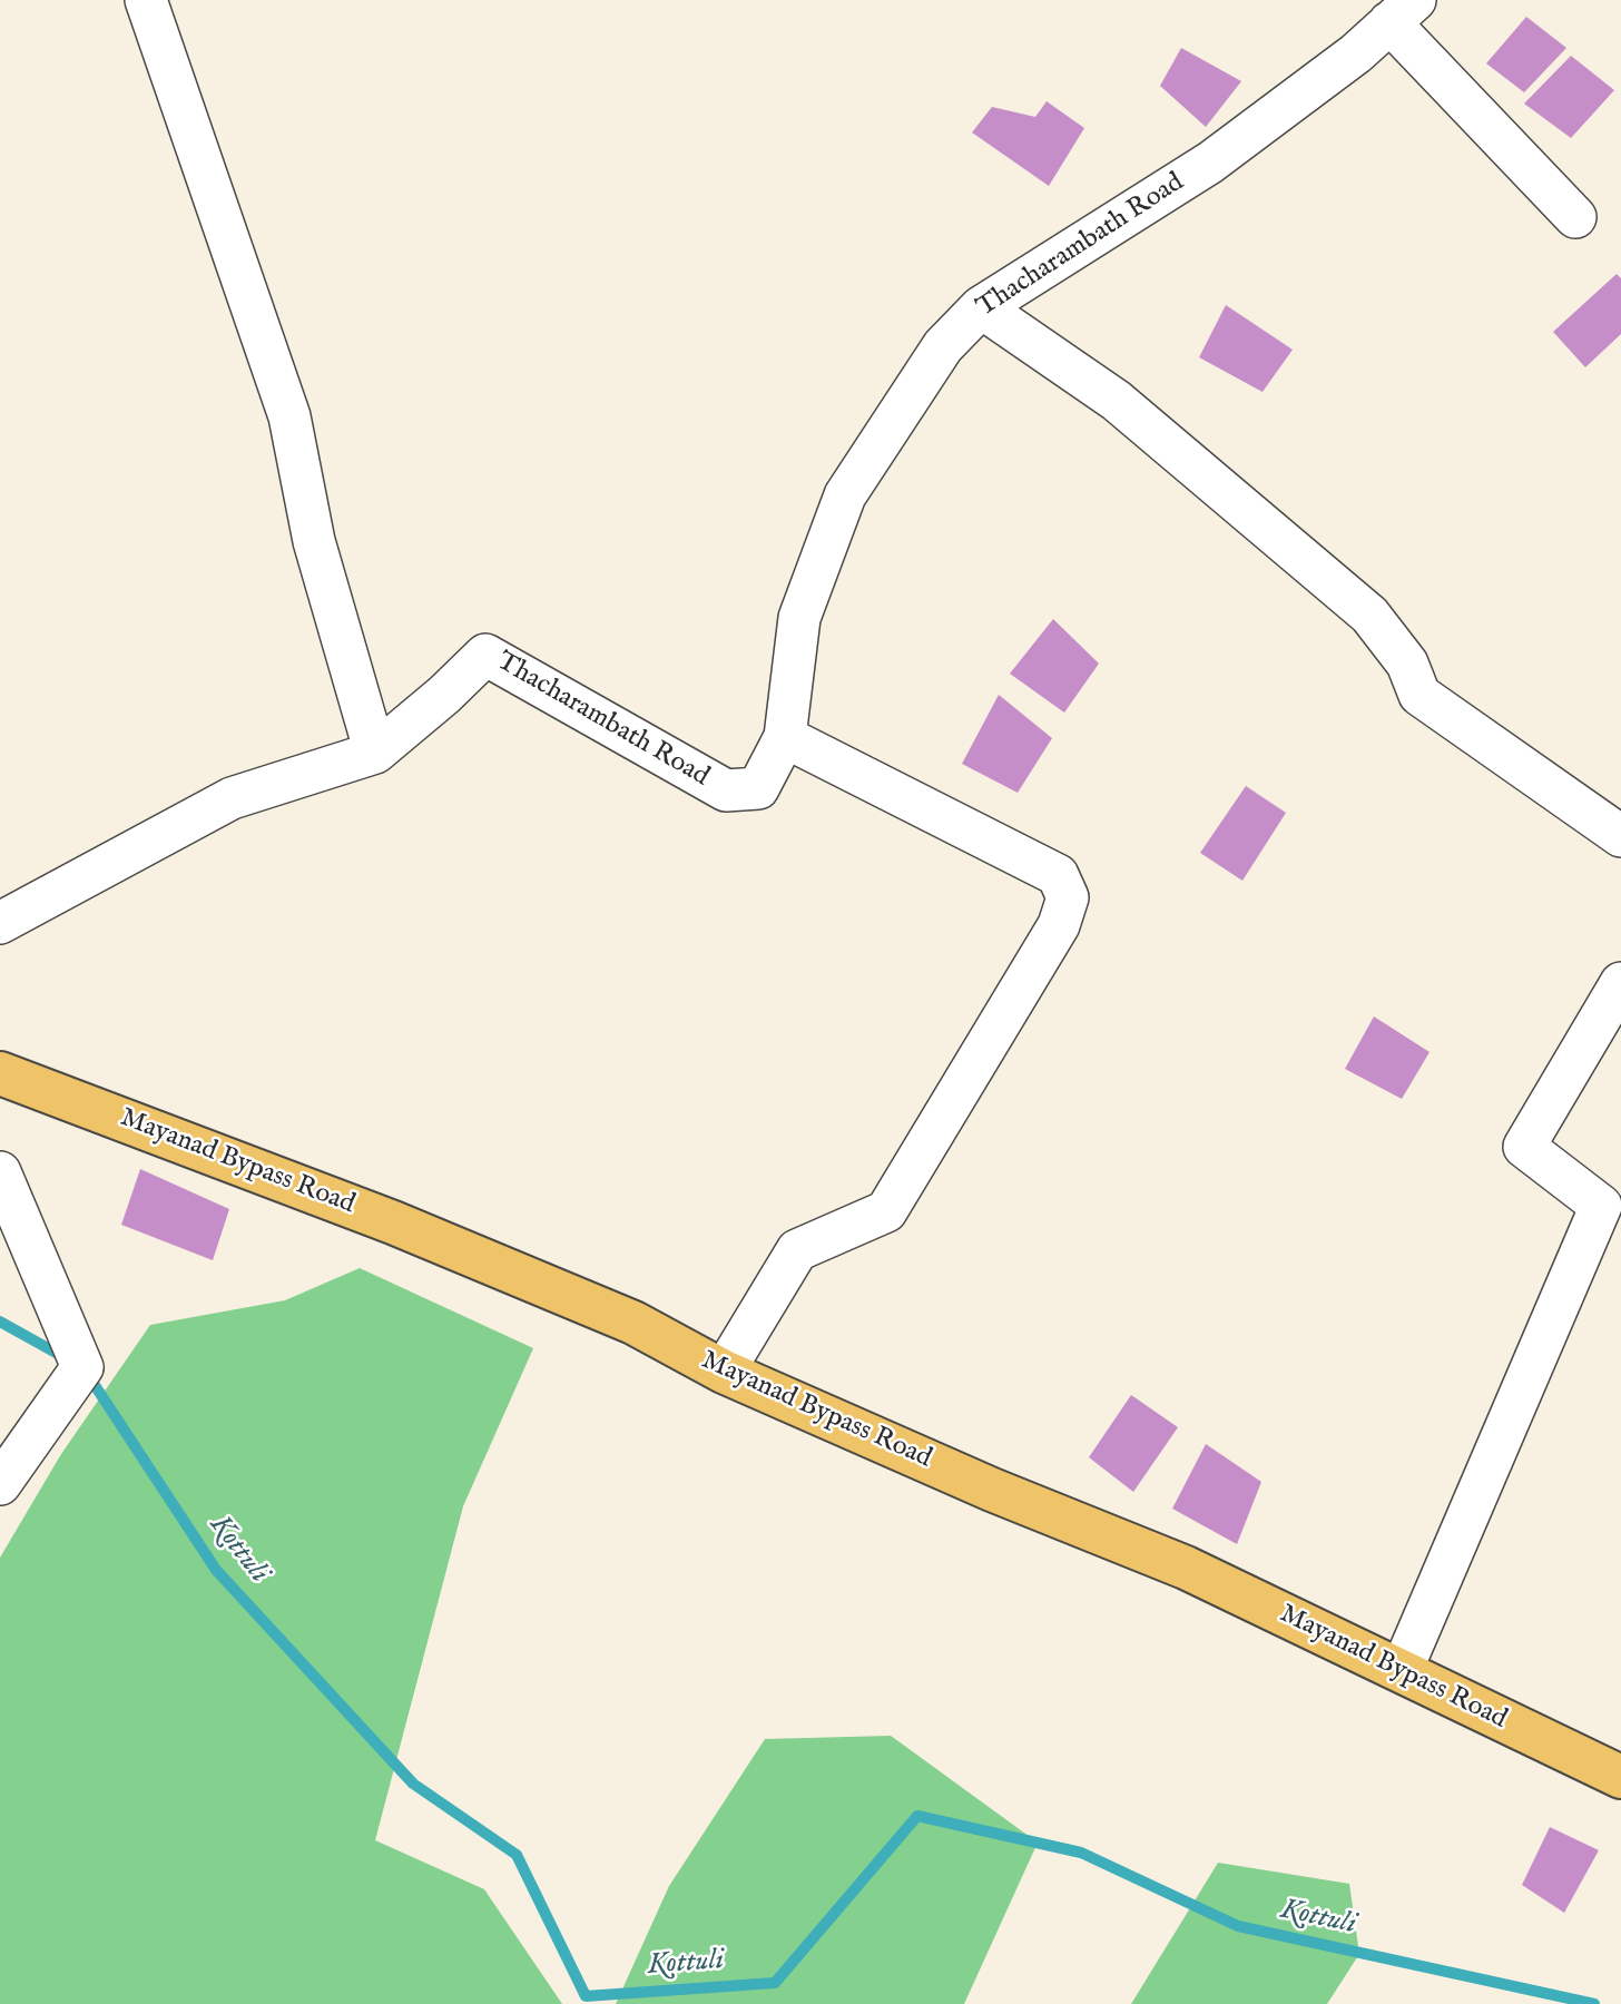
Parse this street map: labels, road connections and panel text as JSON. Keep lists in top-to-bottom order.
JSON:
{
  "streets": {
    "main road": ["Mayanad Bypass Road"],
    "street": ["Thacharambath Road"]
  },
  "water": ["Kottuli"]
}
